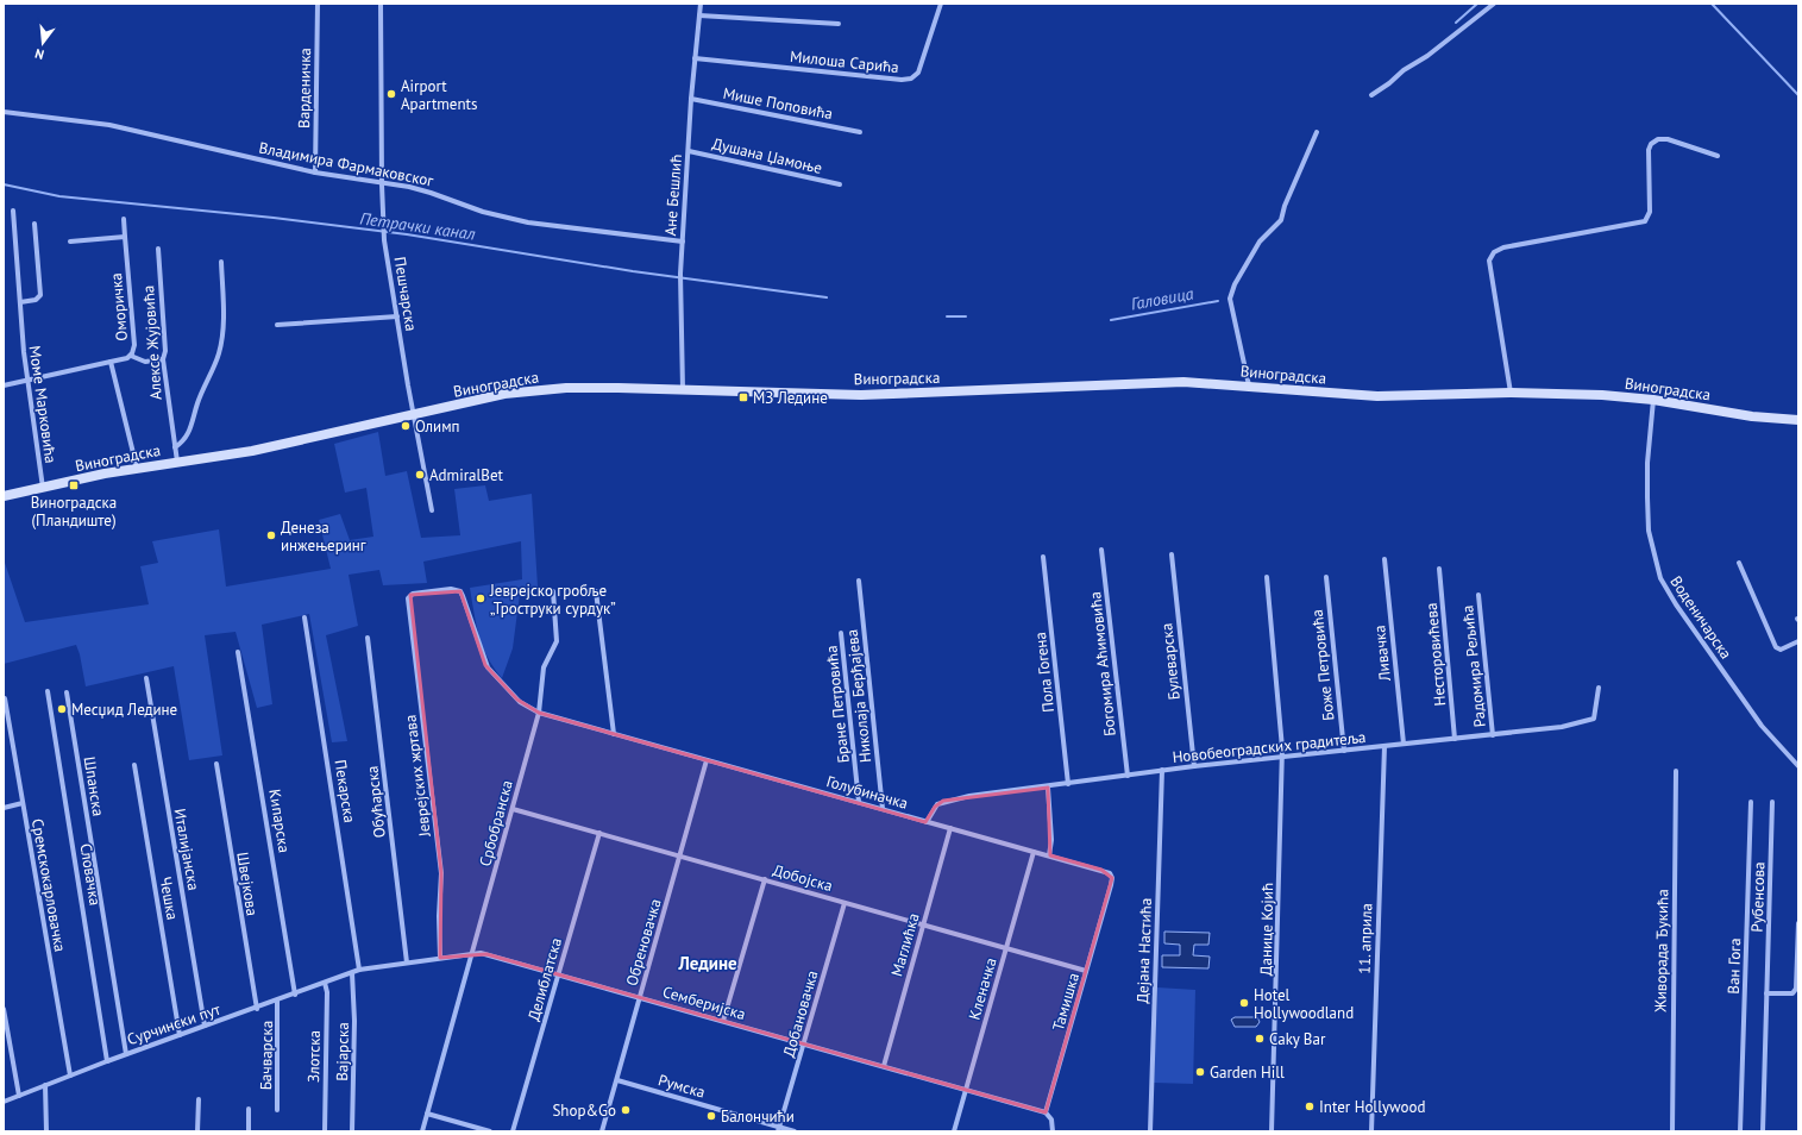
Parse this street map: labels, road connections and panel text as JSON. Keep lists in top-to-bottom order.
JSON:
{
  "streets": {
    "street": [
      "Милоша Сарића",
      "Варденичка",
      "Мише Поповића",
      "Душана Џамоње",
      "Владимира Фармаковског",
      "Ане Бешлић",
      "Пешчарска",
      "Оморичка",
      "Алексе Жујовића",
      "Виноградска",
      "Моме Марковића",
      "Воденичарска",
      "Ливачка",
      "Несторовићева",
      "Булеварска",
      "Богомира Аћимовића",
      "Боже Петровића",
      "Радомира Рељића",
      "Пола Гогена",
      "Николаја Берђајева",
      "Бране Петровића",
      "Новобеоградских градитеља",
      "Јеврејских жртава",
      "Шпанска",
      "Пекарска",
      "Голубиначка",
      "Обућарска",
      "Кипарска",
      "Србобранска",
      "Италијанска",
      "Словачка",
      "Добојска",
      "Швејкова",
      "Сремскокарловачка",
      "Рубенсова",
      "Чешка",
      "Данице Којић",
      "11. априла",
      "Обреновачка",
      "Маглићка",
      "Дејана Настића",
      "Живорада Ђукића",
      "Ван Гога",
      "Делиблатска",
      "Кленачка",
      "Тамишка",
      "Семберијска",
      "Добановачка",
      "Сурчински пут",
      "Вајарска",
      "Бачварска",
      "Злотска",
      "Румска"
    ]
  },
  "crossings": [
    ["Милоша Сарића", "Ане Бешлић"],
    ["Варденичка", "Владимира Фармаковског"],
    ["Мише Поповића", "Ане Бешлић"],
    ["Душана Џамоње", "Ане Бешлић"],
    ["Владимира Фармаковског", "Ане Бешлић"],
    ["Владимира Фармаковског", "Пешчарска"],
    ["Ане Бешлић", "Виноградска"],
    ["Пешчарска", "Виноградска"],
    ["Оморичка", "Виноградска"],
    ["Алексе Жујовића", "Виноградска"],
    ["Виноградска", "Моме Марковића"],
    ["Виноградска", "Воденичарска"],
    ["Ливачка", "Новобеоградских градитеља"],
    ["Несторовићева", "Новобеоградских градитеља"],
    ["Булеварска", "Новобеоградских градитеља"],
    ["Богомира Аћимовића", "Новобеоградских градитеља"],
    ["Боже Петровића", "Новобеоградских градитеља"],
    ["Радомира Рељића", "Новобеоградских градитеља"],
    ["Пола Гогена", "Новобеоградских градитеља"],
    ["Николаја Берђајева", "Голубиначка"],
    ["Бране Петровића", "Голубиначка"],
    ["Новобеоградских градитеља", "Голубиначка"],
    ["Новобеоградских градитеља", "Данице Којић"],
    ["Новобеоградских градитеља", "11. априла"],
    ["Новобеоградских градитеља", "Дејана Настића"],
    ["Јеврејских жртава", "Голубиначка"],
    ["Јеврејских жртава", "Србобранска"],
    ["Јеврејских жртава", "Семберијска"],
    ["Шпанска", "Сурчински пут"],
    ["Пекарска", "Семберијска"],
    ["Голубиначка", "Србобранска"],
    ["Голубиначка", "Обреновачка"],
    ["Голубиначка", "Маглићка"],
    ["Голубиначка", "Кленачка"],
    ["Голубиначка", "Тамишка"],
    ["Обућарска", "Семберијска"],
    ["Кипарска", "Сурчински пут"],
    ["Србобранска", "Добојска"],
    ["Србобранска", "Семберијска"],
    ["Италијанска", "Сурчински пут"],
    ["Словачка", "Сурчински пут"],
    ["Добојска", "Обреновачка"],
    ["Добојска", "Маглићка"],
    ["Добојска", "Делиблатска"],
    ["Добојска", "Кленачка"],
    ["Добојска", "Тамишка"],
    ["Добојска", "Добановачка"],
    ["Швејкова", "Сурчински пут"],
    ["Сремскокарловачка", "Сурчински пут"],
    ["Чешка", "Сурчински пут"],
    ["Обреновачка", "Семберијска"],
    ["Обреновачка", "Румска"],
    ["Маглићка", "Семберијска"],
    ["Делиблатска", "Семберијска"],
    ["Кленачка", "Семберијска"],
    ["Тамишка", "Семберијска"],
    ["Семберијска", "Добановачка"],
    ["Семберијска", "Сурчински пут"],
    ["Семберијска", "Вајарска"],
    ["Добановачка", "Румска"],
    ["Сурчински пут", "Вајарска"],
    ["Сурчински пут", "Бачварска"],
    ["Сурчински пут", "Злотска"]
  ],
  "districts": ["Ледине"],
  "water": ["Петрачки канал", "Галовица"],
  "places": {
    "other": [
      "Airport Apartments",
      "Олимп",
      "AdmiralBet",
      "Денеза инжењеринг",
      "Јеврејско гробље „Троструки сурдук”",
      "Месџид Ледине",
      "Hotel Hollywoodland",
      "Caky Bar",
      "Garden Hill",
      "Inter Hollywood",
      "Shop&Go",
      "Балончићи"
    ],
    "transit": ["МЗ Ледине", "Виноградска (Пландиште)"]
  },
  "north": "bottom"
}
